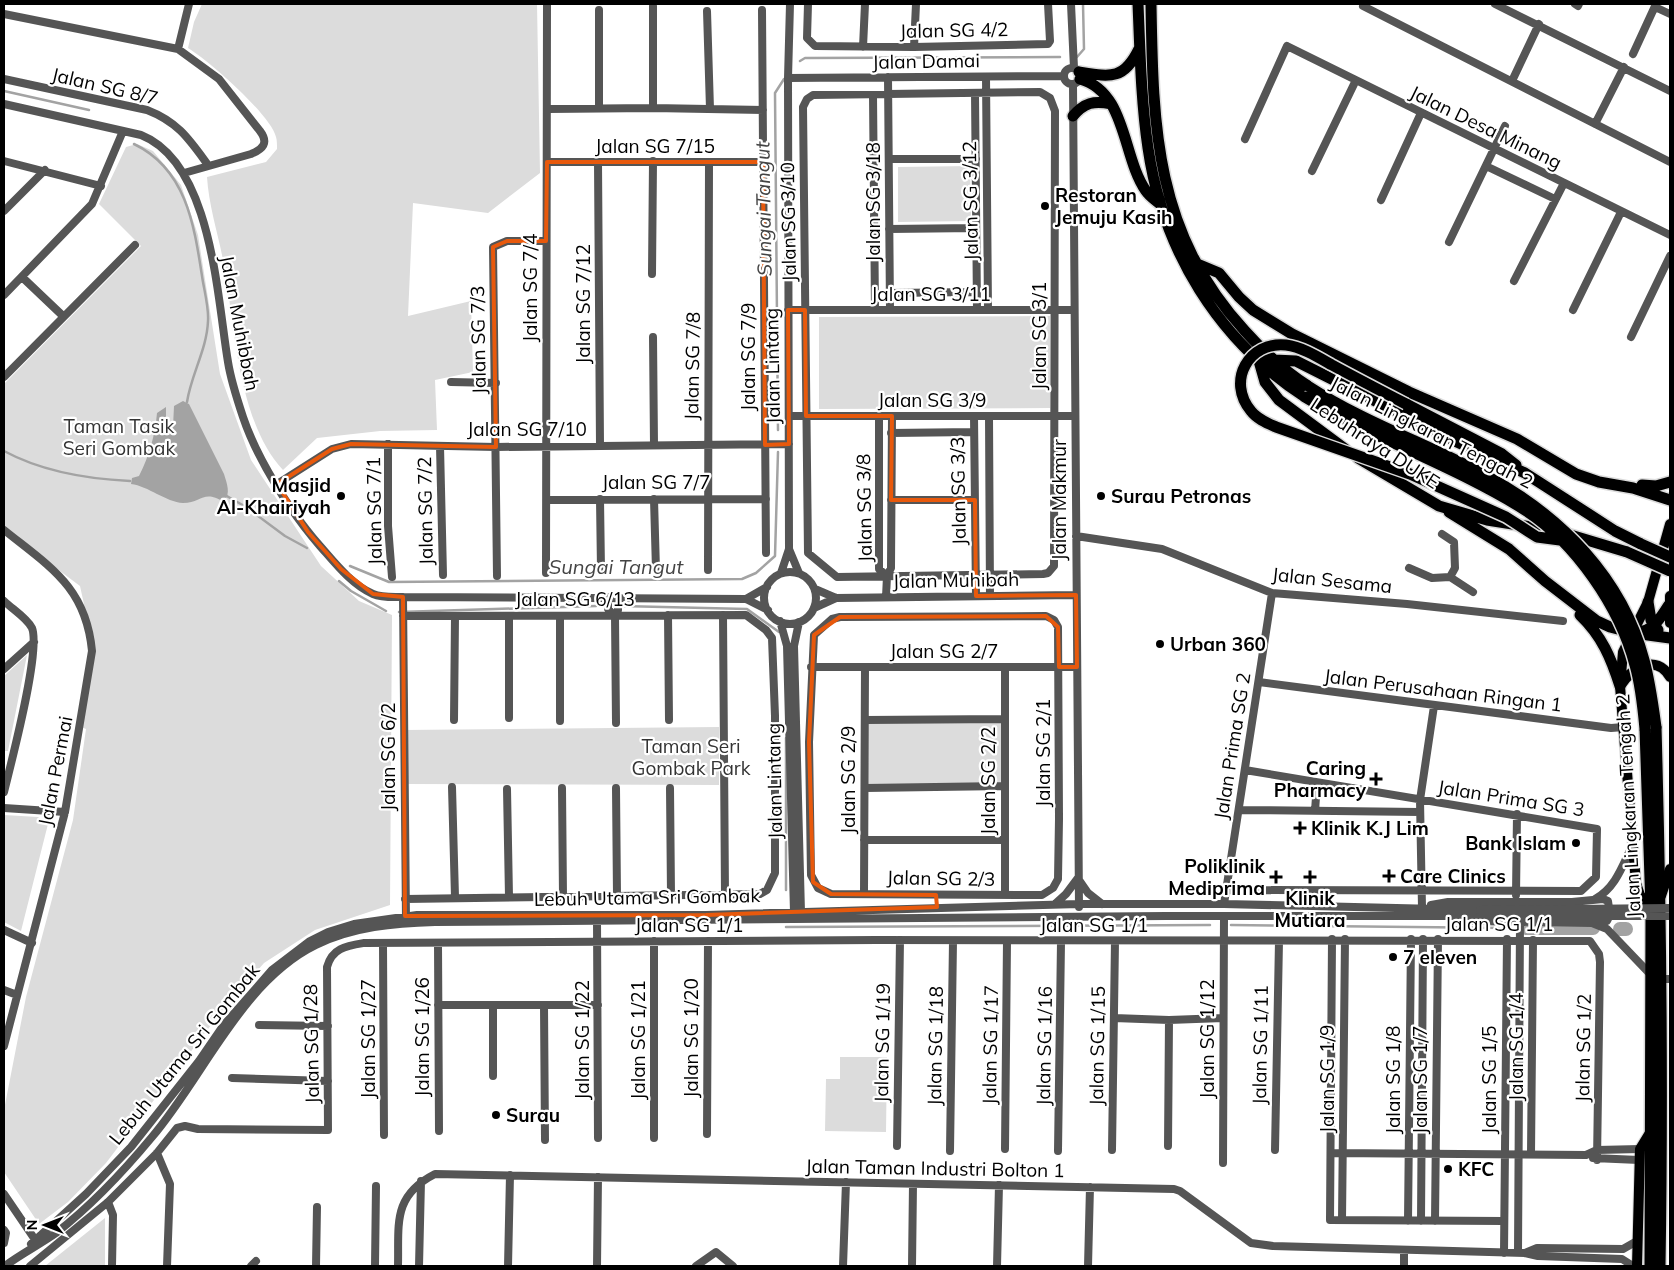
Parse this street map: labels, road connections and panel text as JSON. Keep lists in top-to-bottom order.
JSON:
{
  "streets": {
    "highway": ["Jalan Lingkaran Tengah 2", "Lebuhraya DUKE"],
    "street": [
      "Jalan SG 4/2",
      "Jalan Damai",
      "Jalan SG 8/7",
      "Jalan Desa Minang",
      "Jalan SG 7/15",
      "Jalan SG 3/12",
      "Jalan SG 3/18",
      "Jalan SG 3/10",
      "Jalan SG 7/4",
      "Jalan SG 3/11",
      "Jalan SG 7/12",
      "Jalan Muhibbah",
      "Jalan SG 3/1",
      "Jalan SG 7/3",
      "Jalan SG 7/9",
      "Jalan SG 7/8",
      "Jalan Lintang",
      "Jalan SG 3/9",
      "Jalan SG 7/10",
      "Jalan SG 7/7",
      "Jalan SG 3/3",
      "Jalan Makmur",
      "Jalan SG 3/8",
      "Jalan SG 7/1",
      "Jalan SG 7/2",
      "Jalan Muhibah",
      "Jalan Sesama",
      "Jalan SG 6/13",
      "Jalan SG 2/7",
      "Jalan Perusahaan Ringan 1",
      "Jalan Prima SG 2",
      "Jalan SG 2/1",
      "Jalan SG 6/2",
      "Jalan Permai",
      "Jalan SG 2/9",
      "Jalan SG 2/2",
      "Jalan Prima SG 3",
      "Jalan SG 2/3",
      "Lebuh Utama Sri Gombak",
      "Jalan SG 1/1",
      "Jalan SG 1/26",
      "Jalan SG 1/20",
      "Jalan SG 1/27",
      "Jalan SG 1/12",
      "Jalan SG 1/22",
      "Jalan SG 1/21",
      "Jalan SG 1/19",
      "Jalan SG 1/28",
      "Jalan SG 1/17",
      "Jalan SG 1/11",
      "Jalan SG 1/18",
      "Jalan SG 1/16",
      "Jalan SG 1/15",
      "Jalan SG 1/4",
      "Jalan SG 1/2",
      "Jalan SG 1/9",
      "Jalan SG 1/8",
      "Jalan SG 1/7",
      "Jalan SG 1/5",
      "Jalan Taman Industri Bolton 1"
    ]
  },
  "crossings": [
    ["Jalan Damai", "Jalan SG 3/12"],
    ["Jalan Damai", "Jalan SG 3/18"],
    ["Jalan Damai", "Jalan Lintang"],
    ["Jalan SG 7/15", "Jalan SG 7/4"],
    ["Jalan SG 7/15", "Jalan SG 7/12"],
    ["Jalan SG 7/15", "Jalan SG 7/9"],
    ["Jalan SG 7/15", "Jalan SG 7/8"],
    ["Jalan SG 3/12", "Jalan SG 3/11"],
    ["Jalan SG 3/12", "Jalan SG 3/1"],
    ["Jalan SG 3/18", "Jalan SG 3/11"],
    ["Jalan SG 3/10", "Jalan SG 3/11"],
    ["Jalan SG 3/10", "Jalan SG 3/9"],
    ["Jalan SG 3/10", "Jalan SG 3/8"],
    ["Jalan SG 7/4", "Jalan SG 7/3"],
    ["Jalan SG 7/4", "Jalan SG 7/10"],
    ["Jalan SG 7/4", "Jalan SG 7/7"],
    ["Jalan SG 3/11", "Jalan SG 3/1"],
    ["Jalan SG 3/11", "Jalan Lintang"],
    ["Jalan SG 3/11", "Jalan Makmur"],
    ["Jalan SG 7/12", "Jalan SG 7/10"],
    ["Jalan Muhibbah", "Jalan Lintang"],
    ["Jalan Muhibbah", "Jalan SG 7/10"],
    ["Jalan Muhibbah", "Jalan Muhibah"],
    ["Jalan Muhibbah", "Jalan SG 6/2"],
    ["Jalan SG 3/1", "Jalan SG 3/9"],
    ["Jalan SG 7/3", "Jalan SG 7/10"],
    ["Jalan SG 7/9", "Jalan SG 7/10"],
    ["Jalan SG 7/9", "Jalan SG 7/7"],
    ["Jalan SG 7/8", "Jalan SG 7/10"],
    ["Jalan SG 7/8", "Jalan SG 7/7"],
    ["Jalan Lintang", "Jalan SG 3/9"],
    ["Jalan Lintang", "Jalan SG 7/10"],
    ["Jalan Lintang", "Jalan Muhibah"],
    ["Jalan Lintang", "Lebuh Utama Sri Gombak"],
    ["Jalan SG 3/9", "Jalan SG 3/3"],
    ["Jalan SG 3/9", "Jalan Makmur"],
    ["Jalan SG 3/9", "Jalan SG 3/8"],
    ["Jalan SG 7/10", "Jalan SG 7/1"],
    ["Jalan SG 7/10", "Jalan SG 7/2"],
    ["Jalan Lingkaran Tengah 2", "Lebuhraya DUKE"],
    ["Jalan SG 3/3", "Jalan Muhibah"],
    ["Jalan Makmur", "Jalan Muhibah"],
    ["Jalan Makmur", "Jalan Sesama"],
    ["Jalan Makmur", "Jalan SG 2/7"],
    ["Jalan Makmur", "Lebuh Utama Sri Gombak"],
    ["Jalan SG 3/8", "Jalan Muhibah"],
    ["Jalan Sesama", "Jalan Prima SG 2"],
    ["Jalan SG 6/13", "Jalan SG 6/2"],
    ["Jalan SG 2/7", "Jalan SG 2/1"],
    ["Jalan SG 2/7", "Jalan SG 2/9"],
    ["Jalan SG 2/7", "Jalan SG 2/2"],
    ["Jalan SG 2/7", "Jalan SG 2/3"],
    ["Jalan Perusahaan Ringan 1", "Jalan Prima SG 2"],
    ["Jalan Prima SG 2", "Jalan Prima SG 3"],
    ["Jalan Prima SG 2", "Lebuh Utama Sri Gombak"],
    ["Jalan SG 2/1", "Jalan SG 2/3"],
    ["Jalan SG 6/2", "Lebuh Utama Sri Gombak"],
    ["Jalan SG 2/9", "Jalan SG 2/3"],
    ["Jalan SG 2/2", "Jalan SG 2/3"],
    ["Lebuh Utama Sri Gombak", "Jalan SG 1/12"],
    ["Lebuh Utama Sri Gombak", "Jalan SG 1/4"],
    ["Jalan SG 1/1", "Jalan SG 1/26"],
    ["Jalan SG 1/1", "Jalan SG 1/20"],
    ["Jalan SG 1/1", "Jalan SG 1/27"],
    ["Jalan SG 1/1", "Jalan SG 1/12"],
    ["Jalan SG 1/1", "Jalan SG 1/22"],
    ["Jalan SG 1/1", "Jalan SG 1/21"],
    ["Jalan SG 1/1", "Jalan SG 1/19"],
    ["Jalan SG 1/1", "Jalan SG 1/28"],
    ["Jalan SG 1/1", "Jalan SG 1/17"],
    ["Jalan SG 1/1", "Jalan SG 1/11"],
    ["Jalan SG 1/1", "Jalan SG 1/18"],
    ["Jalan SG 1/1", "Jalan SG 1/16"],
    ["Jalan SG 1/1", "Jalan SG 1/15"],
    ["Jalan SG 1/1", "Jalan SG 1/4"],
    ["Jalan SG 1/1", "Jalan SG 1/2"],
    ["Jalan SG 1/1", "Jalan SG 1/9"],
    ["Jalan SG 1/1", "Jalan SG 1/8"],
    ["Jalan SG 1/1", "Jalan SG 1/7"],
    ["Jalan SG 1/1", "Jalan SG 1/5"],
    ["Jalan SG 1/4", "Jalan Taman Industri Bolton 1"],
    ["Jalan SG 1/5", "Jalan Taman Industri Bolton 1"]
  ],
  "water": ["Sungai Tangut"],
  "parks": ["Taman Tasik Seri Gombak", "Taman Seri Gombak Park"],
  "places": {
    "other": [
      "Restoran Jemuju Kasih",
      "Masjid Al-Khairiyah",
      "Surau Petronas",
      "Urban 360",
      "Bank Islam",
      "7 eleven",
      "Surau",
      "KFC"
    ],
    "health": [
      "Caring Pharmacy",
      "Klinik K.J Lim",
      "Care Clinics",
      "Poliklinik Mediprima",
      "Klinik Mutiara"
    ]
  },
  "north": "left"
}
